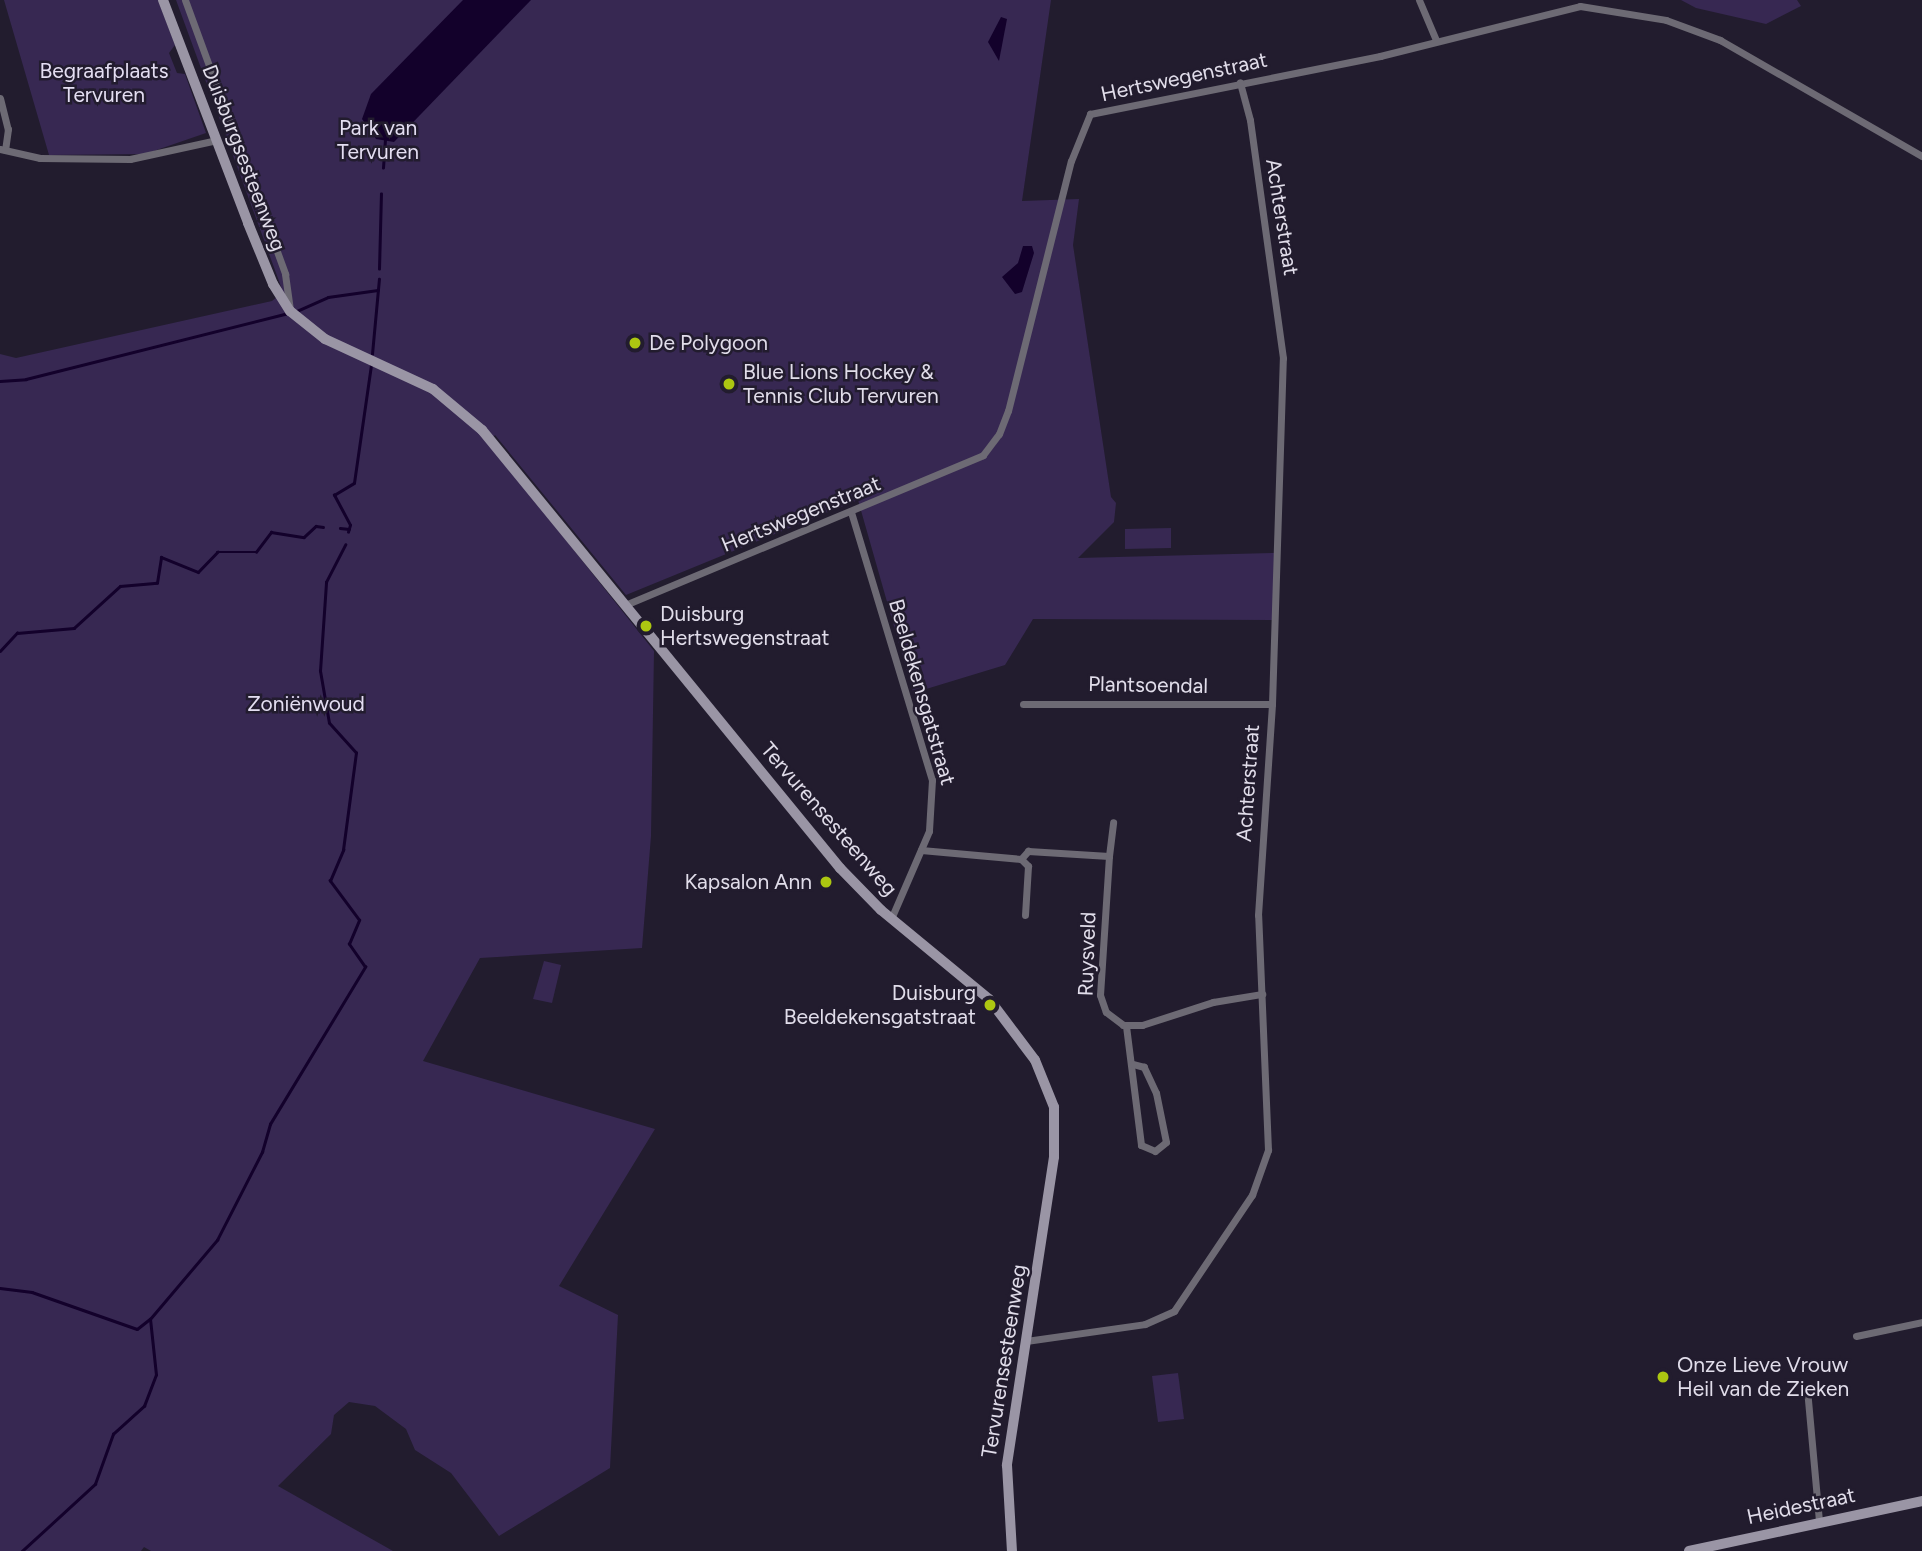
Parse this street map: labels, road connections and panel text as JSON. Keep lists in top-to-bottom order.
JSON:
{
  "streets": {
    "street": [
      "Hertswegenstraat",
      "Duisburgsesteenweg",
      "Achterstraat",
      "Plantsoendal",
      "Beeldekensgatstraat",
      "Tervurensesteenweg",
      "Ruysveld",
      "Heidestraat"
    ]
  },
  "crossings": [
    ["Hertswegenstraat", "Achterstraat"],
    ["Hertswegenstraat", "Beeldekensgatstraat"],
    ["Hertswegenstraat", "Tervurensesteenweg"],
    ["Duisburgsesteenweg", "Tervurensesteenweg"],
    ["Achterstraat", "Plantsoendal"],
    ["Achterstraat", "Tervurensesteenweg"],
    ["Beeldekensgatstraat", "Tervurensesteenweg"]
  ],
  "parks": ["Begraafplaats Tervuren", "Park van Tervuren", "Zoniënwoud"],
  "places": [
    "De Polygoon",
    "Blue Lions Hockey & Tennis Club Tervuren",
    "Duisburg Hertswegenstraat",
    "Kapsalon Ann",
    "Duisburg Beeldekensgatstraat",
    "Onze Lieve Vrouw Heil van de Zieken"
  ]
}
